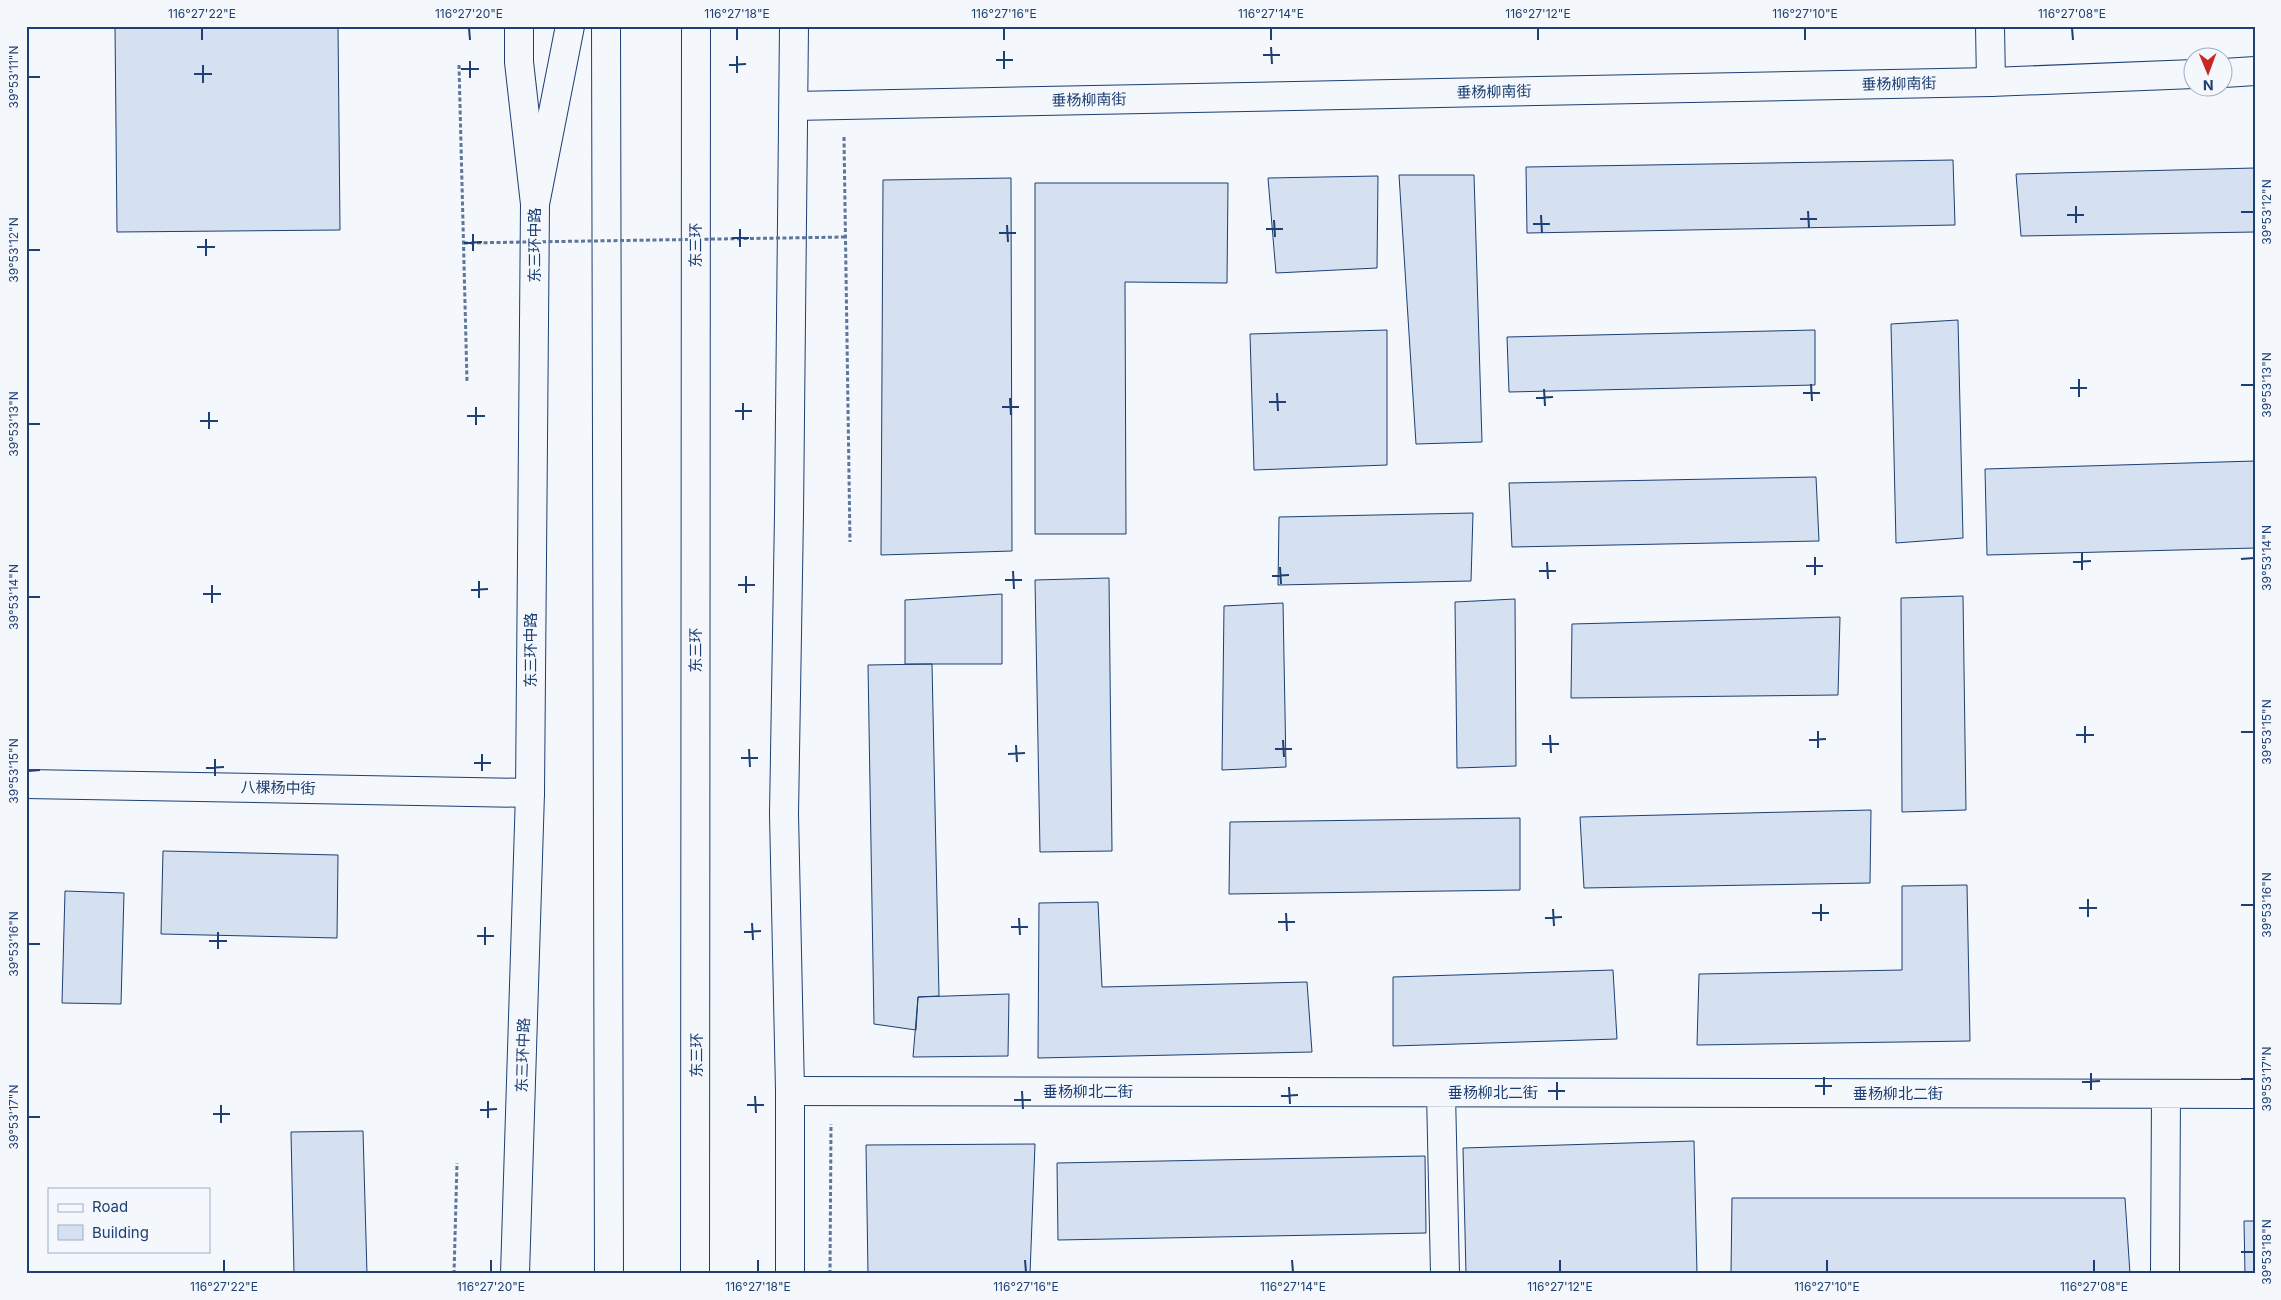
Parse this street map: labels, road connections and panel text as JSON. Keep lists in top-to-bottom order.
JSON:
{
  "streets": {
    "main road": [
      "垂杨柳南街",
      "东三环中路",
      "东三环",
      "八棵杨中街",
      "垂杨柳北二街"
    ]
  },
  "crossings": [
    ["东三环中路", "八棵杨中街"]
  ],
  "legend": ["Road", "Building"],
  "north": "bottom",
  "coordinates": [
    "116°27'22\"E",
    "116°27'20\"E",
    "116°27'18\"E",
    "116°27'16\"E",
    "116°27'14\"E",
    "116°27'12\"E",
    "116°27'10\"E",
    "116°27'08\"E",
    "39°53'11\"N",
    "39°53'12\"N",
    "39°53'13\"N",
    "39°53'14\"N",
    "39°53'15\"N",
    "39°53'16\"N",
    "39°53'17\"N",
    "39°53'18\"N"
  ]
}
